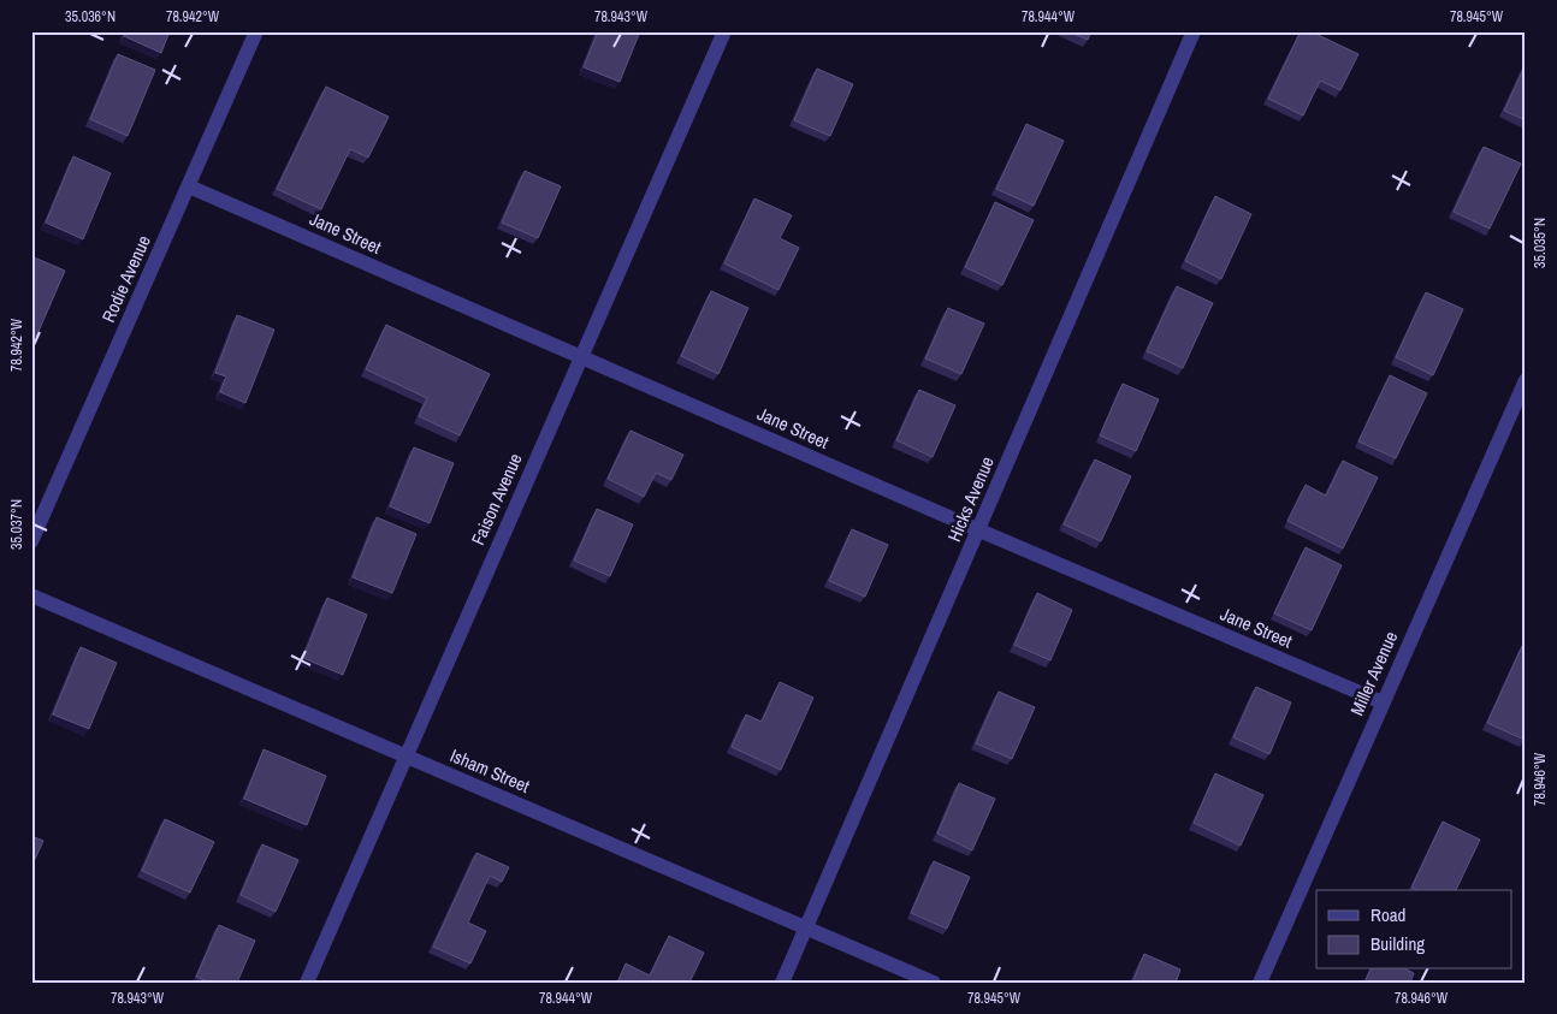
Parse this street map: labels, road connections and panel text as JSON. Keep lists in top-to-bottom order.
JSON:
{
  "streets": {
    "street": [
      "Jane Street",
      "Rodie Avenue",
      "Faison Avenue",
      "Hicks Avenue",
      "Miller Avenue",
      "Isham Street"
    ]
  },
  "crossings": [
    ["Jane Street", "Rodie Avenue"],
    ["Jane Street", "Faison Avenue"],
    ["Jane Street", "Hicks Avenue"],
    ["Jane Street", "Miller Avenue"],
    ["Faison Avenue", "Isham Street"],
    ["Hicks Avenue", "Isham Street"]
  ],
  "legend": ["Road", "Building"],
  "coordinates": [
    "35.036°N",
    "78.942°W",
    "78.943°W",
    "78.944°W",
    "78.945°W",
    "35.035°N",
    "35.037°N",
    "78.946°W"
  ]
}
